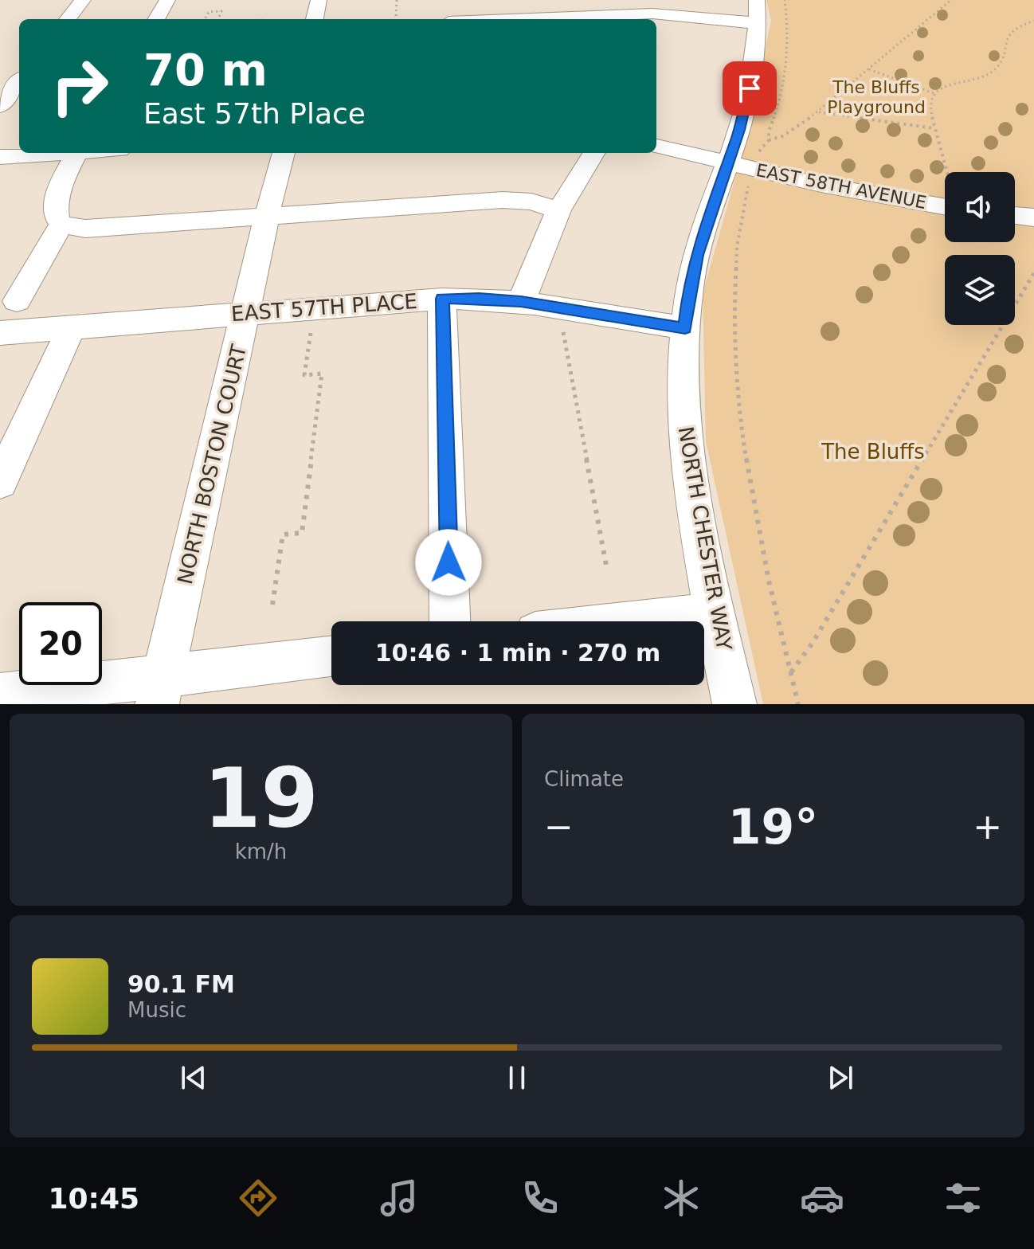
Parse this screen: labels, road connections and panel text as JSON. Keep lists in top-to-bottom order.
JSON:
{
  "streets": {
    "street": [
      "EAST 58TH AVENUE",
      "EAST 57TH PLACE",
      "NORTH BOSTON COURT",
      "NORTH CHESTER WAY"
    ]
  },
  "crossings": [
    ["EAST 58TH AVENUE", "NORTH CHESTER WAY"],
    ["EAST 57TH PLACE", "NORTH BOSTON COURT"],
    ["EAST 57TH PLACE", "NORTH CHESTER WAY"]
  ],
  "parks": ["The Bluffs Playground", "The Bluffs"],
  "page": {
    "turn": ["70 m", "East 57th Place"],
    "limit": "20",
    "trip": "10:46 · 1 min · 270 m",
    "tile": [
      ["19", "km/h"],
      "Climate"
    ],
    "heat": ["−", "19°", "+"],
    "song": ["90.1 FM", "Music"],
    "tabs": "10:45"
  }
}
